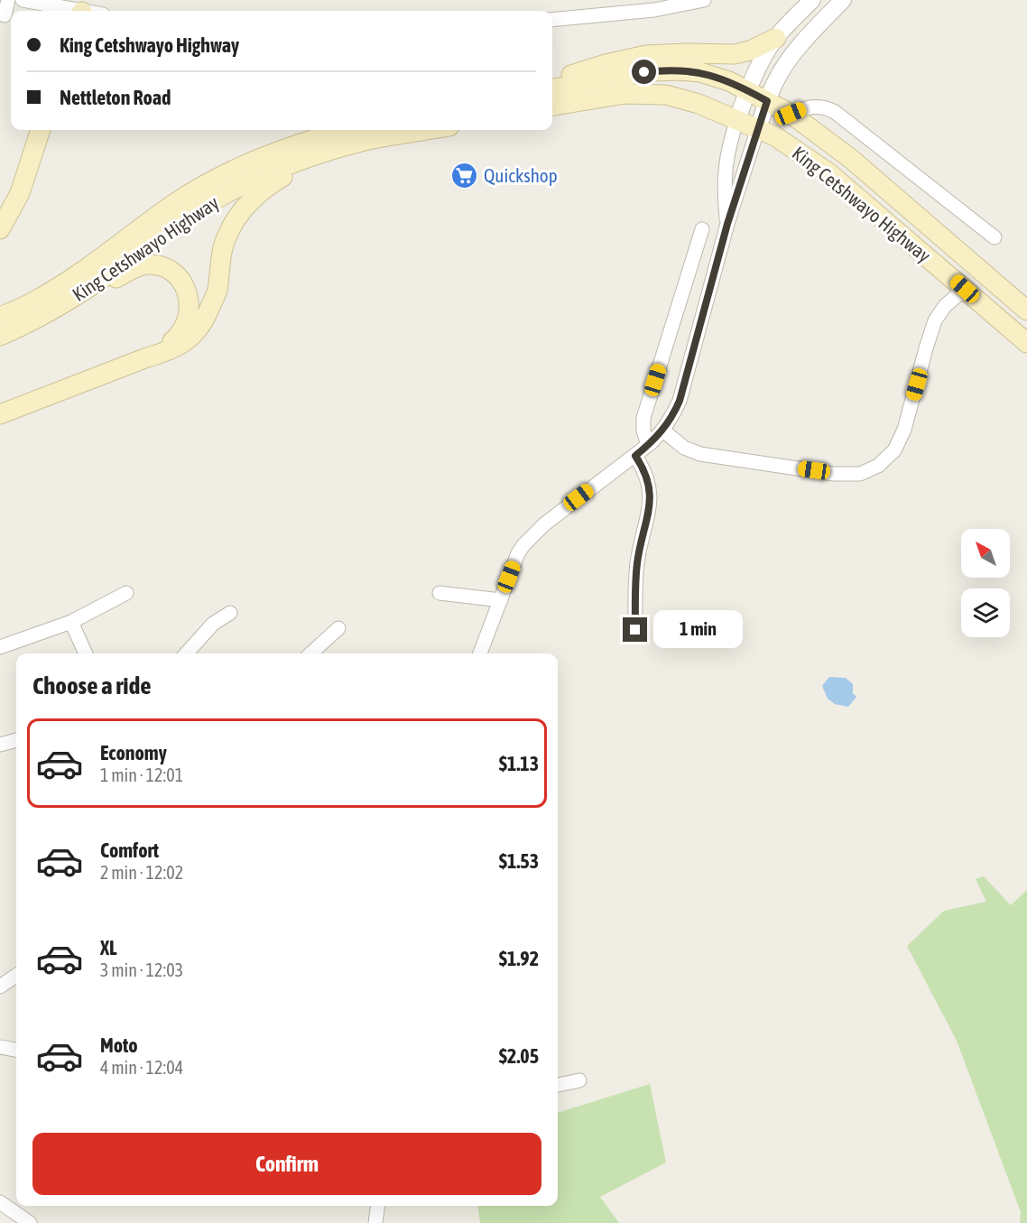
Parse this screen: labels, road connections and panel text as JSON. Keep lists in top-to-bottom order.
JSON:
{
  "streets": {
    "main road": ["King Cetshwayo Highway"]
  },
  "places": {
    "supermarket": ["Quickshop"]
  },
  "north": "top left",
  "page": {
    "banner": ["King Cetshwayo Highway", "Nettleton Road"],
    "bubble": "1 min",
    "heading": "Choose a ride",
    "list": [
      {
        "name": "Economy",
        "note": "1 min · 12:01",
        "value": "$1.13"
      },
      {
        "name": "Comfort",
        "note": "2 min · 12:02",
        "value": "$1.53"
      },
      {
        "name": "XL",
        "note": "3 min · 12:03",
        "value": "$1.92"
      },
      {
        "name": "Moto",
        "note": "4 min · 12:04",
        "value": "$2.05"
      }
    ],
    "buttons": "Confirm"
  }
}
